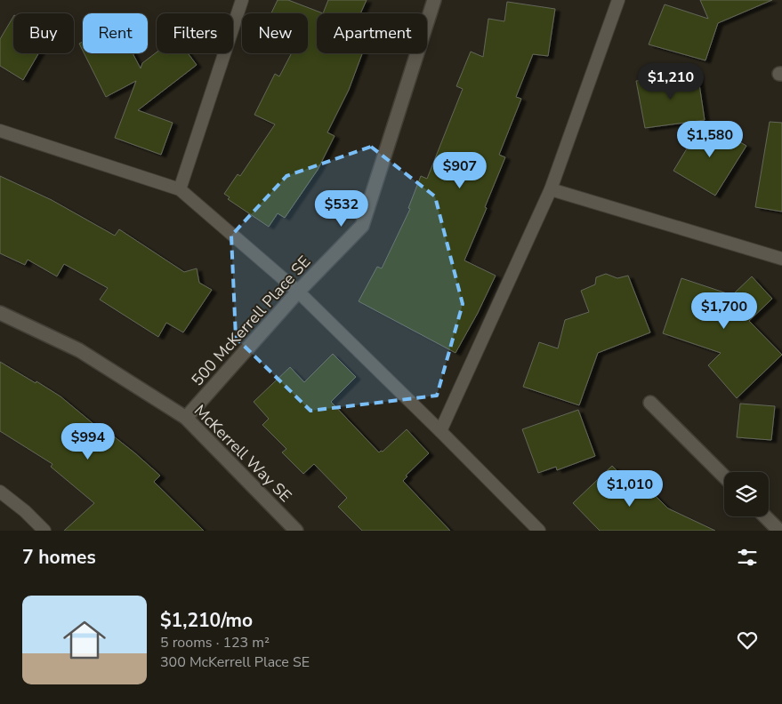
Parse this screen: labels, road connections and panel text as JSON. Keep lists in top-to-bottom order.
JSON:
{
  "streets": {
    "street": ["500 McKerrell Place SE", "McKerrell Way SE"]
  },
  "crossings": [
    ["500 McKerrell Place SE", "McKerrell Way SE"]
  ],
  "page": {
    "chip": [
      "Buy",
      "Rent",
      "Filters",
      "New",
      "Apartment"
    ],
    "price": [
      "$1,210",
      "$1,580",
      "$907",
      "$532",
      "$1,700",
      "$994",
      "$1,010"
    ],
    "heading": "7 homes",
    "list": [
      {
        "name": "$1,210/mo",
        "note": "5 rooms · 123 m² · 300 McKerrell Place SE"
      }
    ]
  }
}
